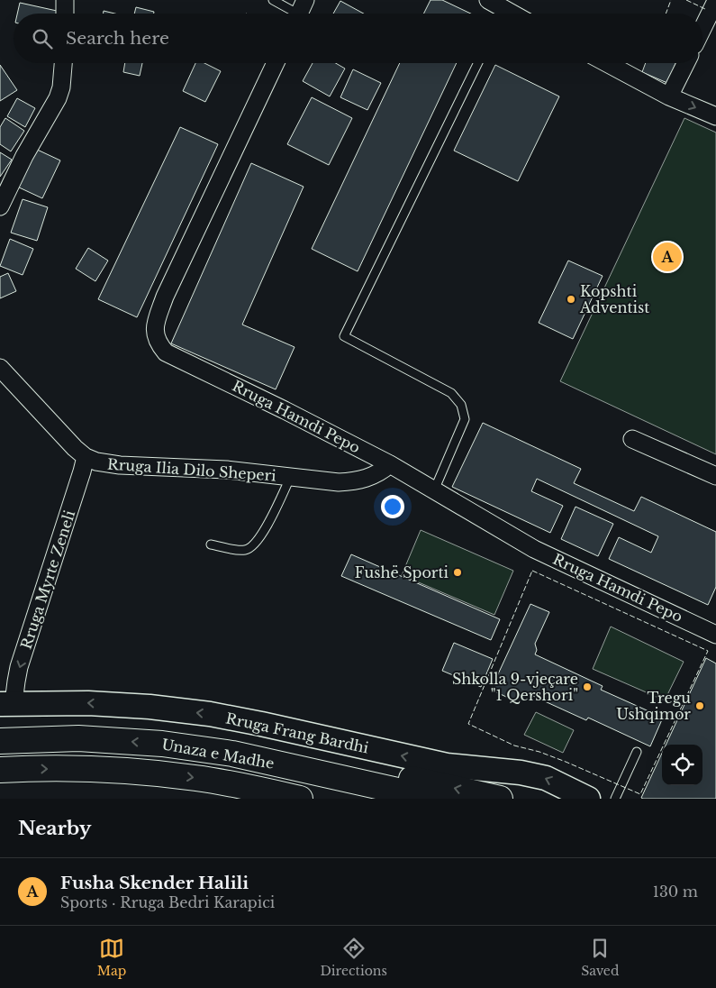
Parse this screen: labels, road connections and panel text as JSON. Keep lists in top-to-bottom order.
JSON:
{
  "streets": {
    "highway": ["Unaza e Madhe"],
    "main road": ["Rruga Frang Bardhi"],
    "street": ["Rruga Hamdi Pepo", "Rruga Ilia Dilo Sheperi", "Rruga Myrte Zeneli"]
  },
  "crossings": [
    ["Rruga Hamdi Pepo", "Rruga Ilia Dilo Sheperi"],
    ["Rruga Ilia Dilo Sheperi", "Rruga Myrte Zeneli"],
    ["Rruga Myrte Zeneli", "Rruga Frang Bardhi"]
  ],
  "one_way": ["Rruga Myrte Zeneli", "Rruga Frang Bardhi"],
  "places": [
    "Kopshti Adventist",
    "Fushë Sporti",
    "Shkolla 9-vjeçare \"1 Qershori\"",
    "Tregu Ushqimor"
  ],
  "page": {
    "search": "Search here",
    "pins": "A",
    "heading": "Nearby",
    "list": [
      {
        "mark": "A",
        "name": "Fusha Skender Halili",
        "note": "Sports · Rruga Bedri Karapici",
        "value": "130 m"
      }
    ],
    "nav": ["Map", "Directions", "Saved"]
  }
}
